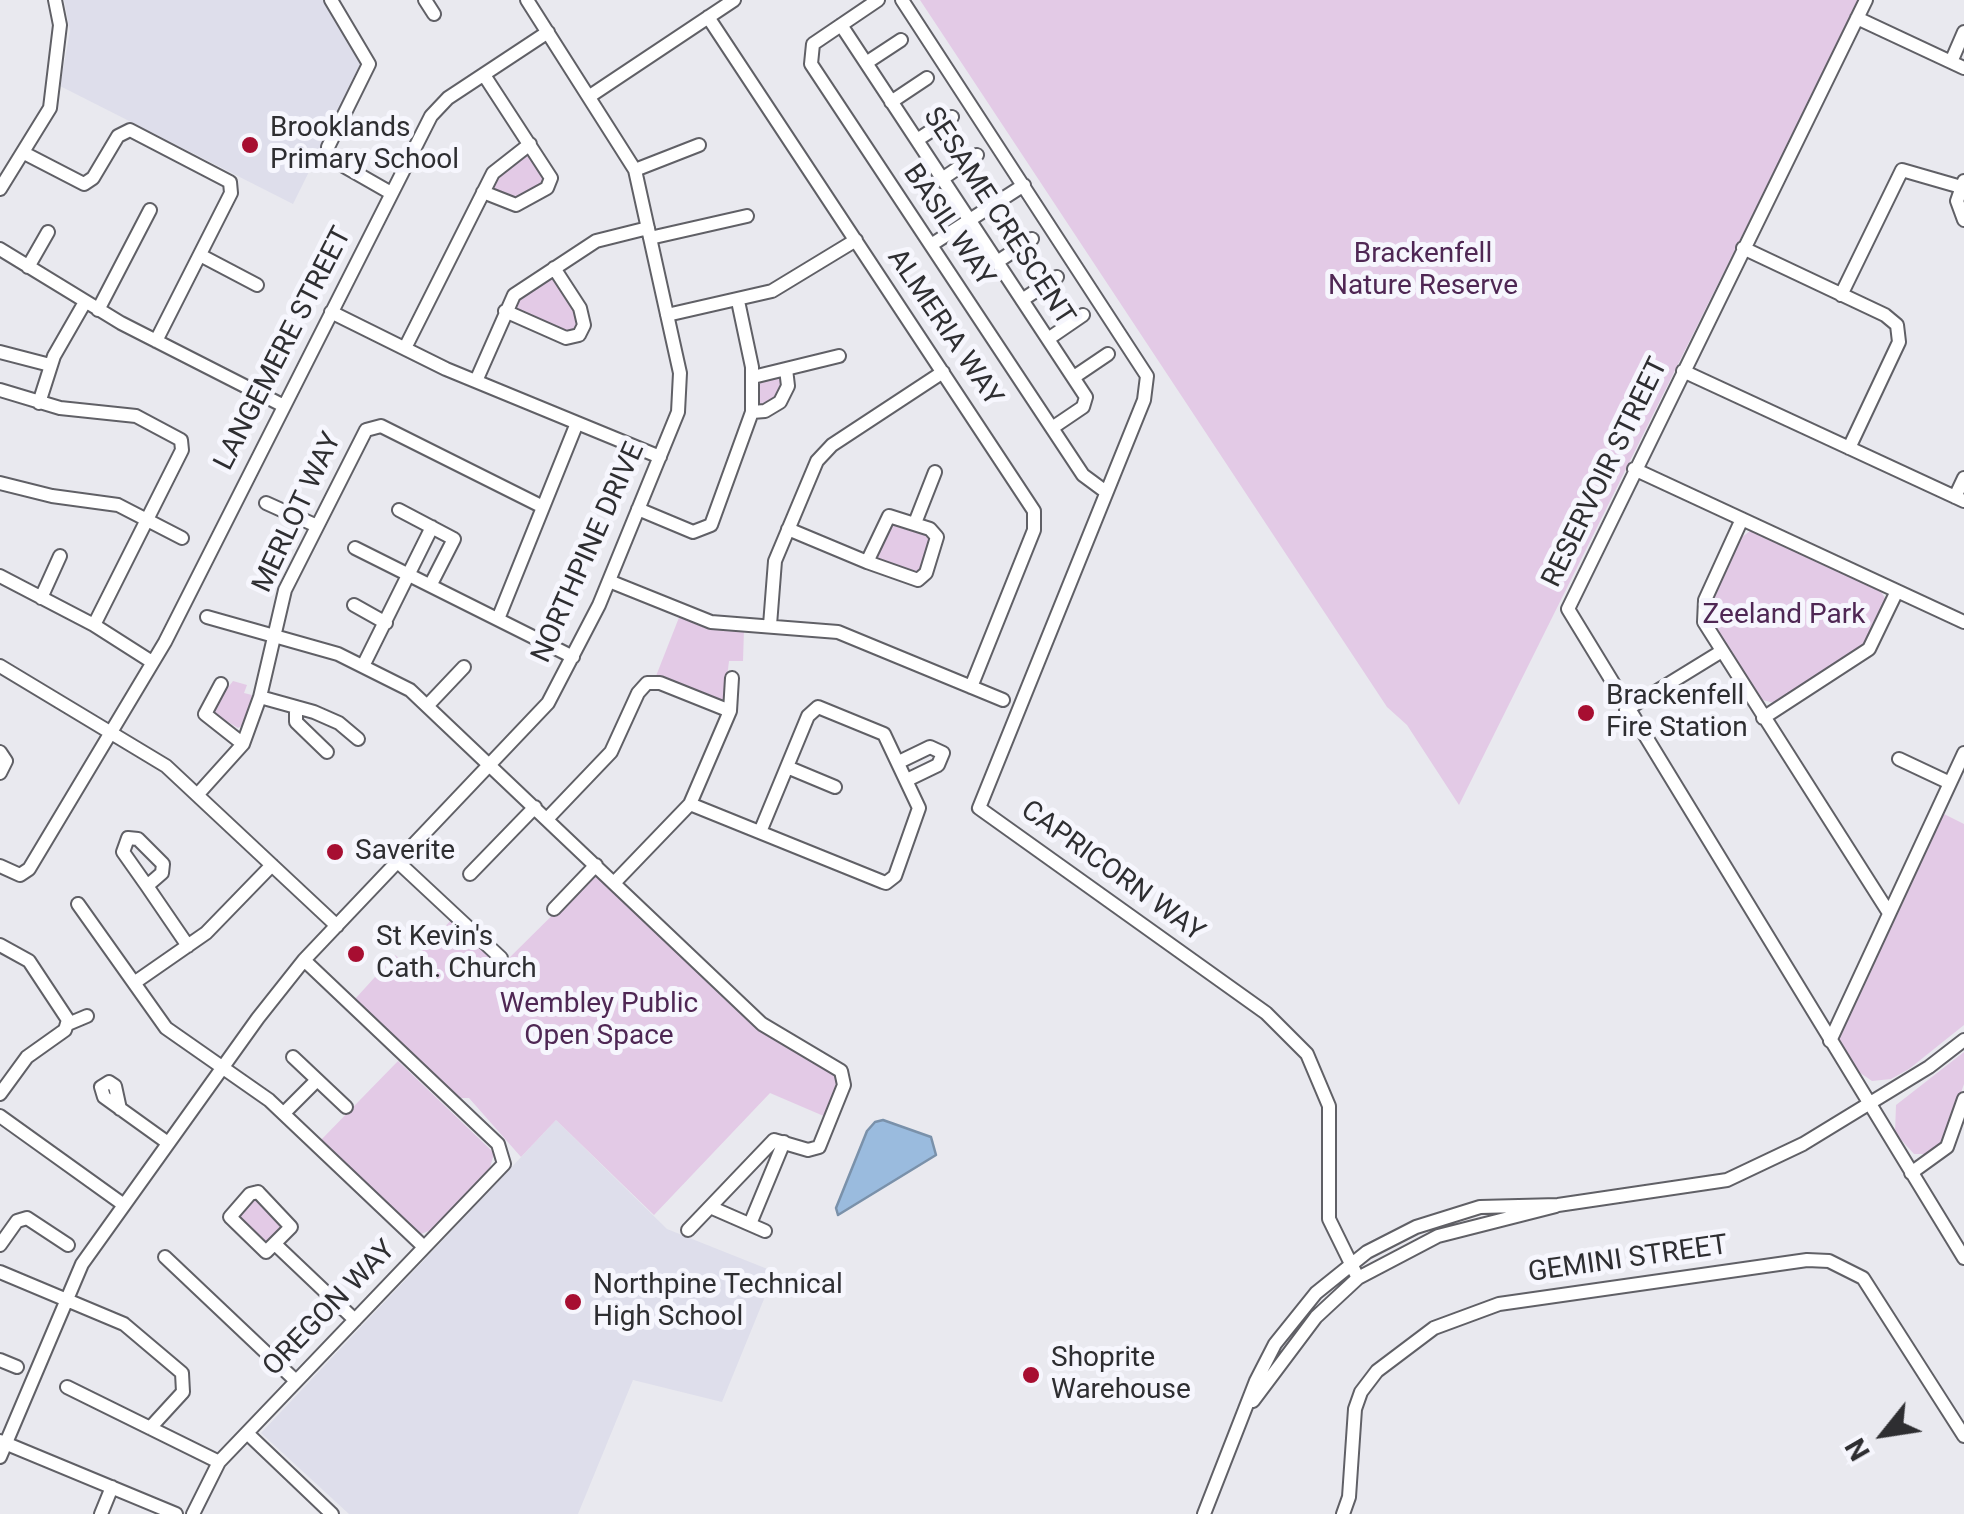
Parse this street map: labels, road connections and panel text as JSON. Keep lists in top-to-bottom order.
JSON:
{
  "streets": {
    "street": [
      "SESAME CRESCENT",
      "BASIL WAY",
      "ALMERIA WAY",
      "LANGEMERE STREET",
      "RESERVOIR STREET",
      "MERLOT WAY",
      "NORTHPINE DRIVE",
      "CAPRICORN WAY",
      "GEMINI STREET",
      "OREGON WAY"
    ]
  },
  "crossings": [
    ["SESAME CRESCENT", "BASIL WAY"],
    ["BASIL WAY", "CAPRICORN WAY"],
    ["LANGEMERE STREET", "NORTHPINE DRIVE"],
    ["NORTHPINE DRIVE", "OREGON WAY"]
  ],
  "parks": ["Brackenfell Nature Reserve", "Zeeland Park", "Wembley Public Open Space"],
  "places": [
    "Brooklands Primary School",
    "Brackenfell Fire Station",
    "Saverite",
    "St Kevin's Cath. Church",
    "Northpine Technical High School",
    "Shoprite Warehouse"
  ],
  "north": "bottom left"
}
